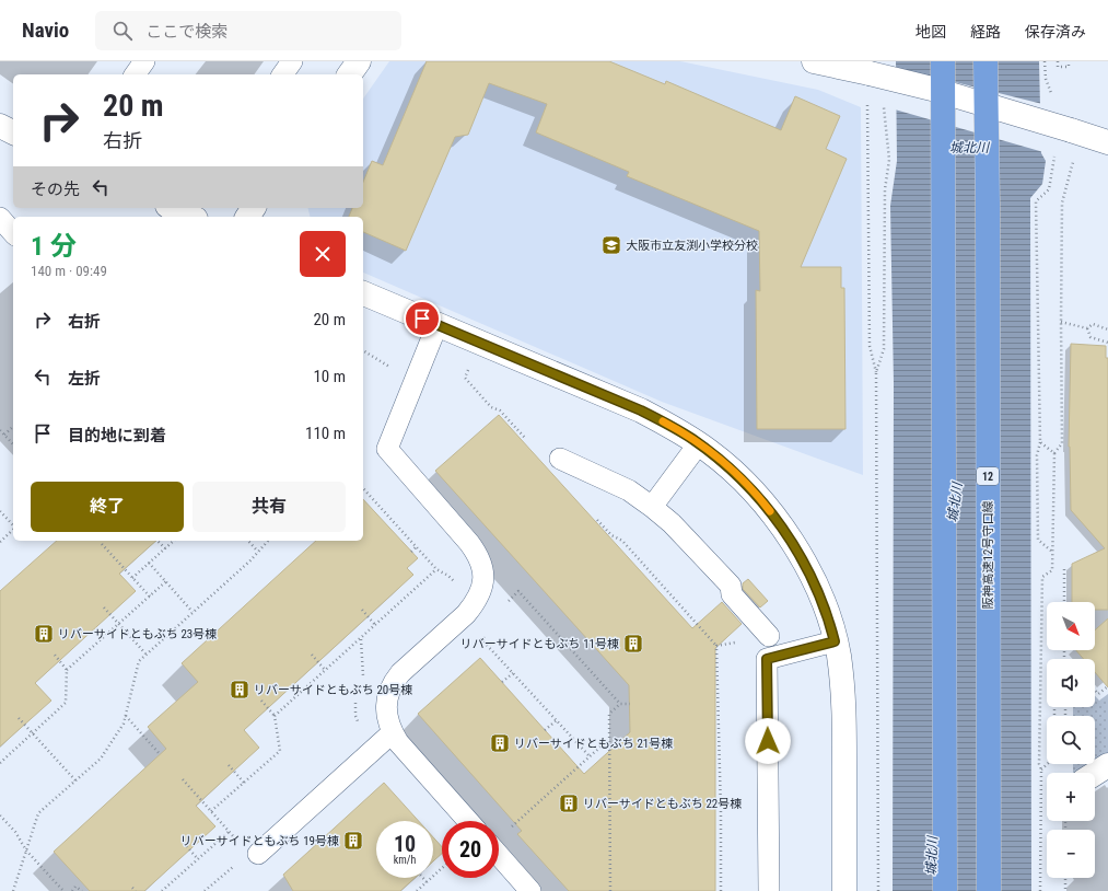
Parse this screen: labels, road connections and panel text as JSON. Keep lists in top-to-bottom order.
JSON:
{
  "streets": {
    "highway": ["12", "阪神高速12号守口線"]
  },
  "water": ["城北川"],
  "places": {
    "school or university": ["大阪市立友渕小学校分校"],
    "building": [
      "リバーサイドともぶち 23号棟",
      "リバーサイドともぶち 11号棟",
      "リバーサイドともぶち 20号棟",
      "リバーサイドともぶち 21号棟",
      "リバーサイドともぶち 22号棟",
      "リバーサイドともぶち 19号棟"
    ]
  },
  "north": "bottom right",
  "page": {
    "header": "Navio",
    "search": "ここで検索",
    "nav": ["地図", "経路", "保存済み"],
    "turn": ["20 m", "右折"],
    "then": "その先",
    "heading": ["1 分", "140 m · 09:49"],
    "list": [
      {
        "name": "右折",
        "value": "20 m"
      },
      {
        "name": "左折",
        "value": "10 m"
      },
      {
        "name": "目的地に到着",
        "value": "110 m"
      }
    ],
    "buttons": ["終了", "共有"],
    "map_buttons": ["+", "−"],
    "speed": "10 km/h",
    "limit": "20"
  }
}
